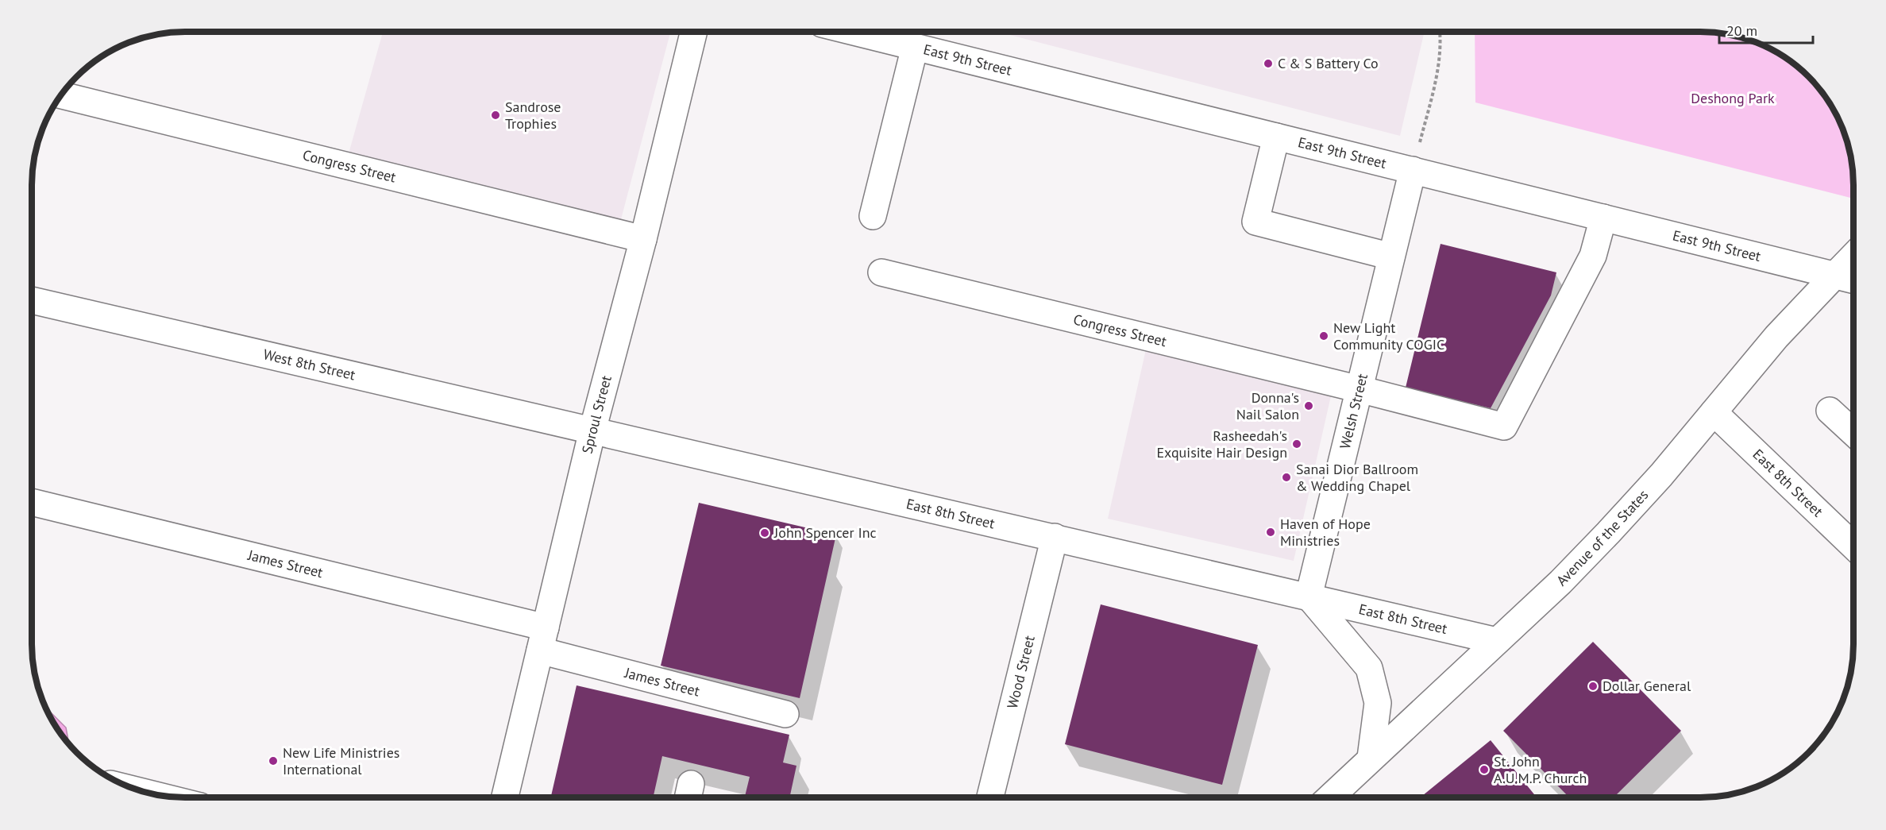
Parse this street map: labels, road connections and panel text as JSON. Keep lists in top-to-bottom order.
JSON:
{
  "streets": {
    "street": [
      "East 9th Street",
      "Congress Street",
      "West 8th Street",
      "Welsh Street",
      "Sproul Street",
      "East 8th Street",
      "Avenue of the States",
      "James Street",
      "Wood Street"
    ]
  },
  "crossings": [
    ["East 9th Street", "Congress Street"],
    ["East 9th Street", "Welsh Street"],
    ["East 9th Street", "Avenue of the States"],
    ["Congress Street", "Welsh Street"],
    ["Congress Street", "Sproul Street"],
    ["West 8th Street", "Sproul Street"],
    ["West 8th Street", "East 8th Street"],
    ["Welsh Street", "East 8th Street"],
    ["Sproul Street", "East 8th Street"],
    ["Sproul Street", "James Street"],
    ["East 8th Street", "Avenue of the States"],
    ["East 8th Street", "Wood Street"]
  ],
  "parks": ["Deshong Park"],
  "places": [
    "C & S Battery Co",
    "Sandrose Trophies",
    "New Light Community COGIC",
    "Donna's Nail Salon",
    "Rasheedah's Exquisite Hair Design",
    "Sanai Dior Ballroom & Wedding Chapel",
    "Haven of Hope Ministries",
    "John Spencer Inc",
    "Dollar General",
    "New Life Ministries International",
    "St. John A.U.M.P. Church"
  ],
  "scale_bar": "20 m"
}
